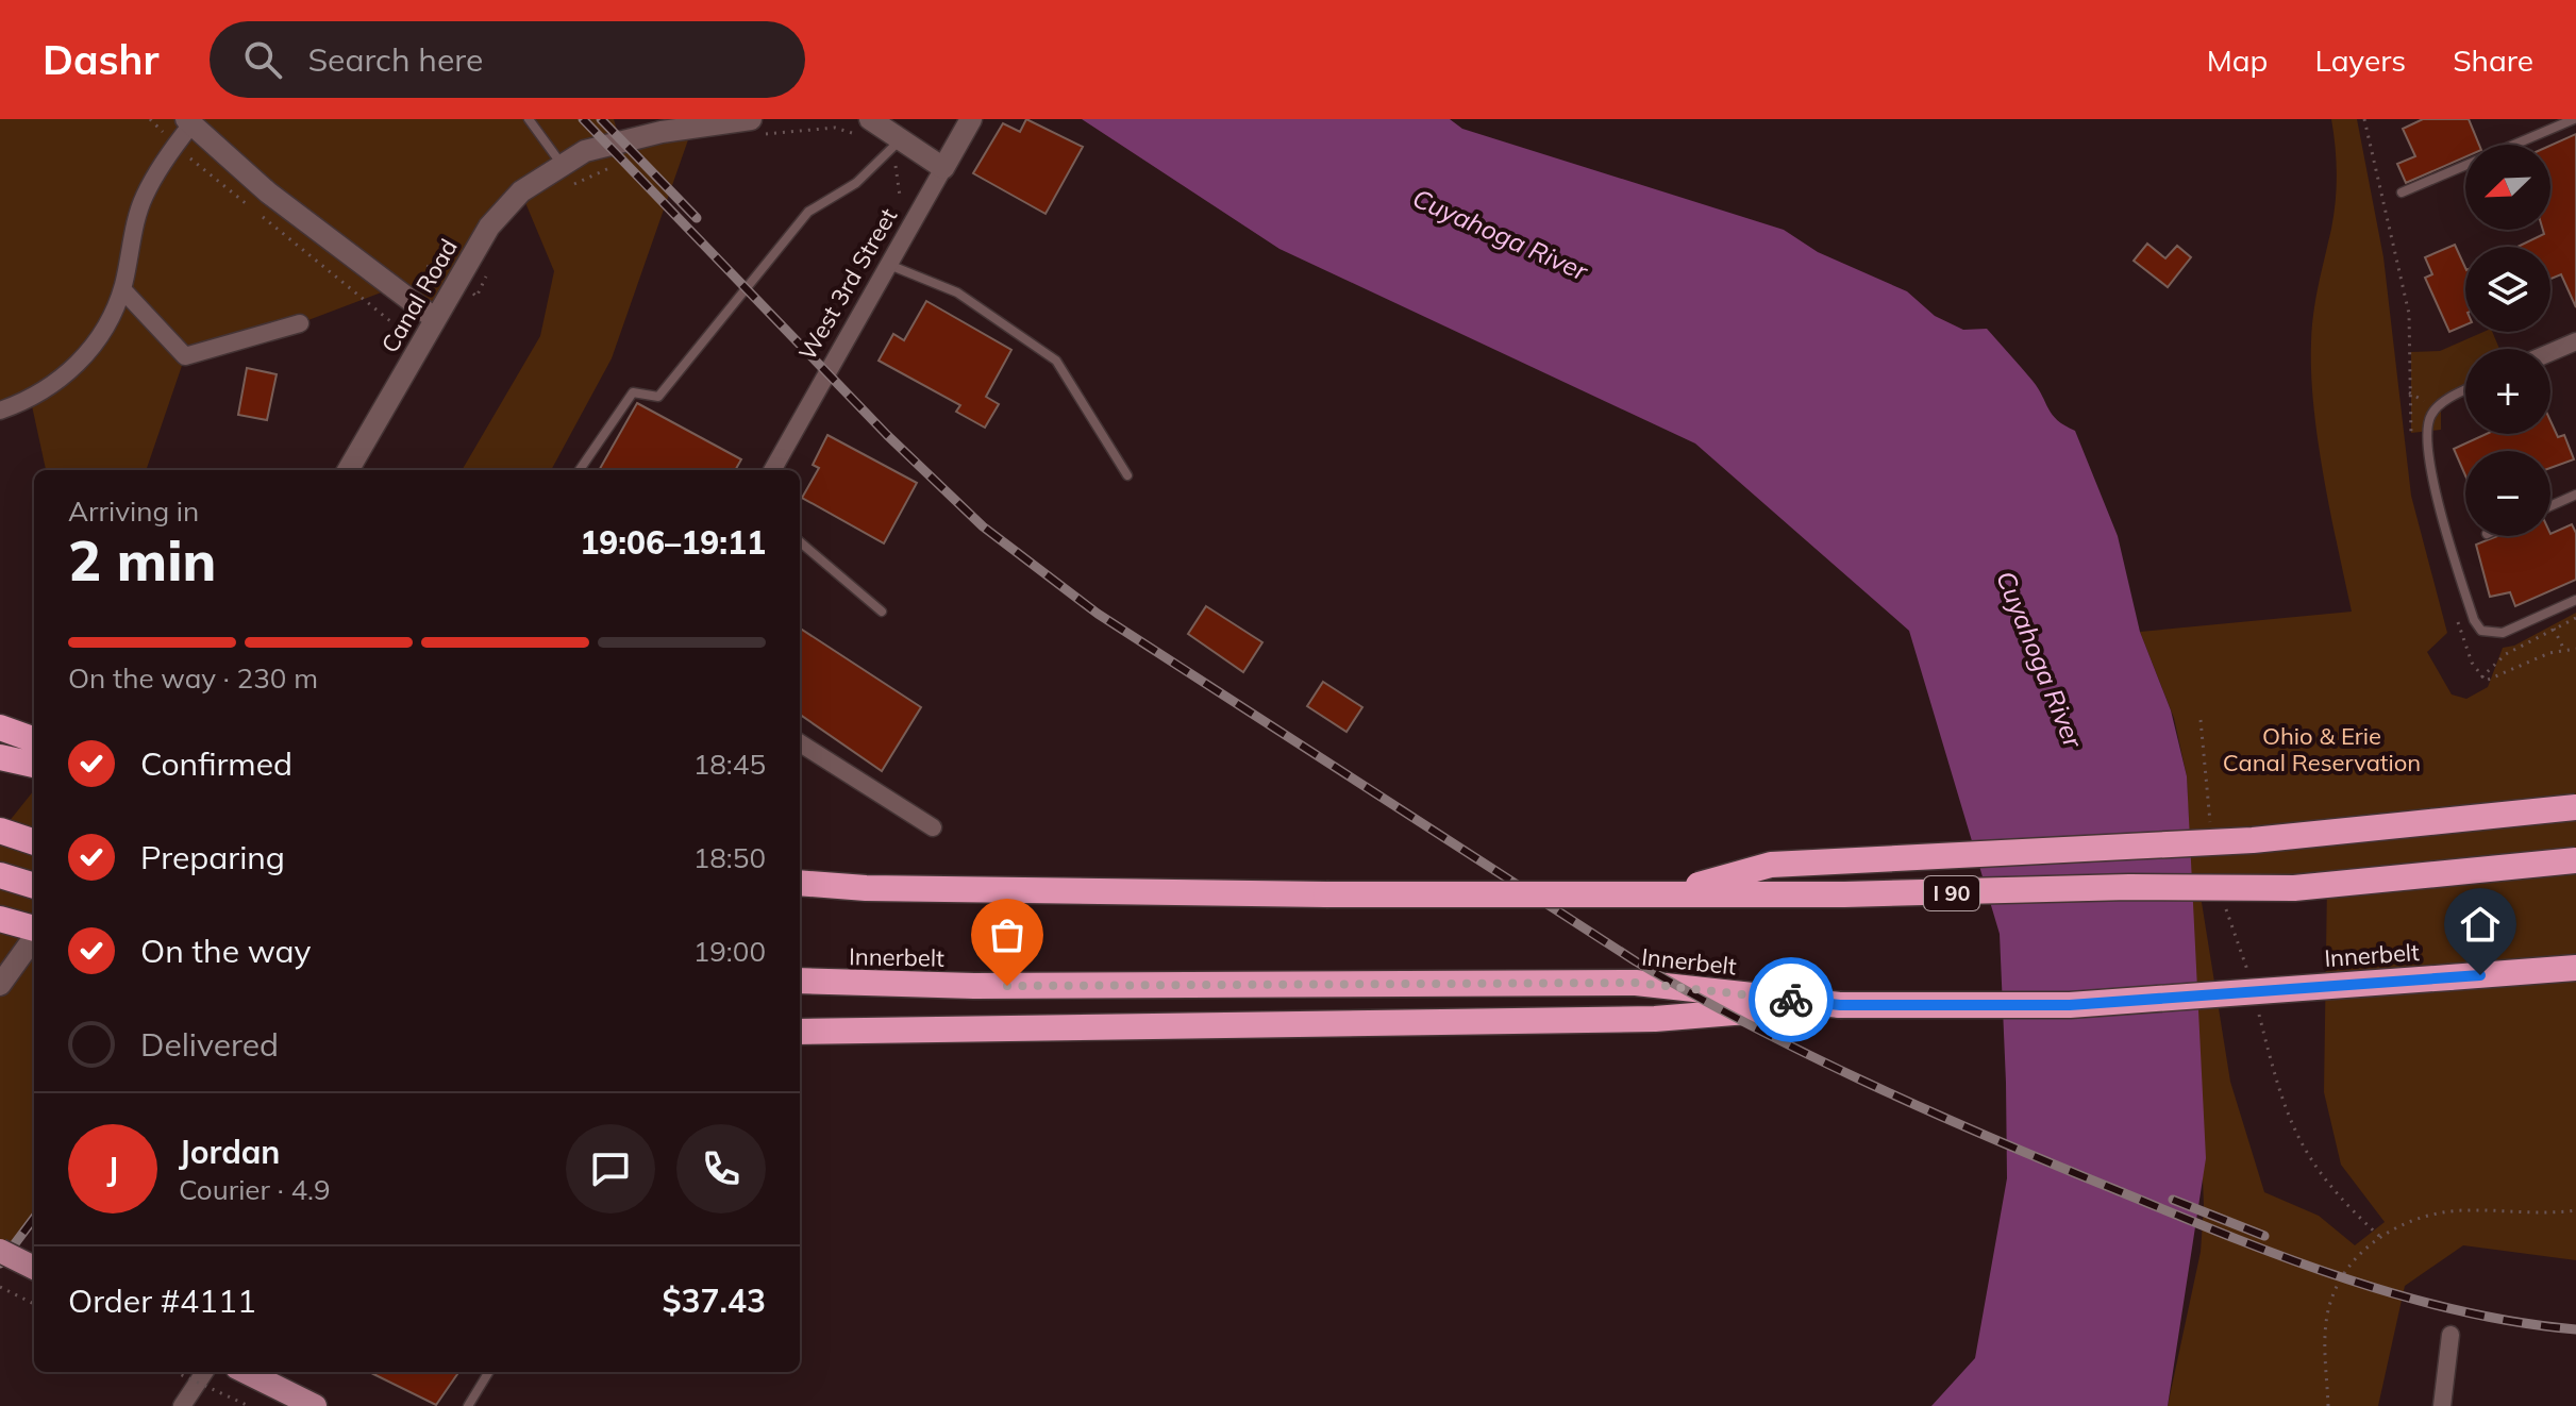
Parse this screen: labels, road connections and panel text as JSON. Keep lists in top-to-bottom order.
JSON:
{
  "streets": {
    "highway": ["I 90", "Innerbelt"],
    "street": ["West 3rd Street", "Canal Road"]
  },
  "water": ["Cuyahoga River"],
  "parks": ["Ohio & Erie Canal Reservation"],
  "north": "bottom left",
  "page": {
    "header": "Dashr",
    "search": "Search here",
    "nav": ["Map", "Layers", "Share"],
    "map_buttons": ["+", "−"],
    "heading": ["2 min", "Arriving in", "19:06–19:11"],
    "panel": [
      "Jordan",
      "Courier · 4.9",
      "Order #4111",
      "$37.43"
    ],
    "bar": "On the way · 230 m",
    "list": [
      ["Confirmed", "18:45"],
      ["Preparing", "18:50"],
      ["On the way", "19:00"],
      "Delivered"
    ],
    "round": "J"
  }
}
